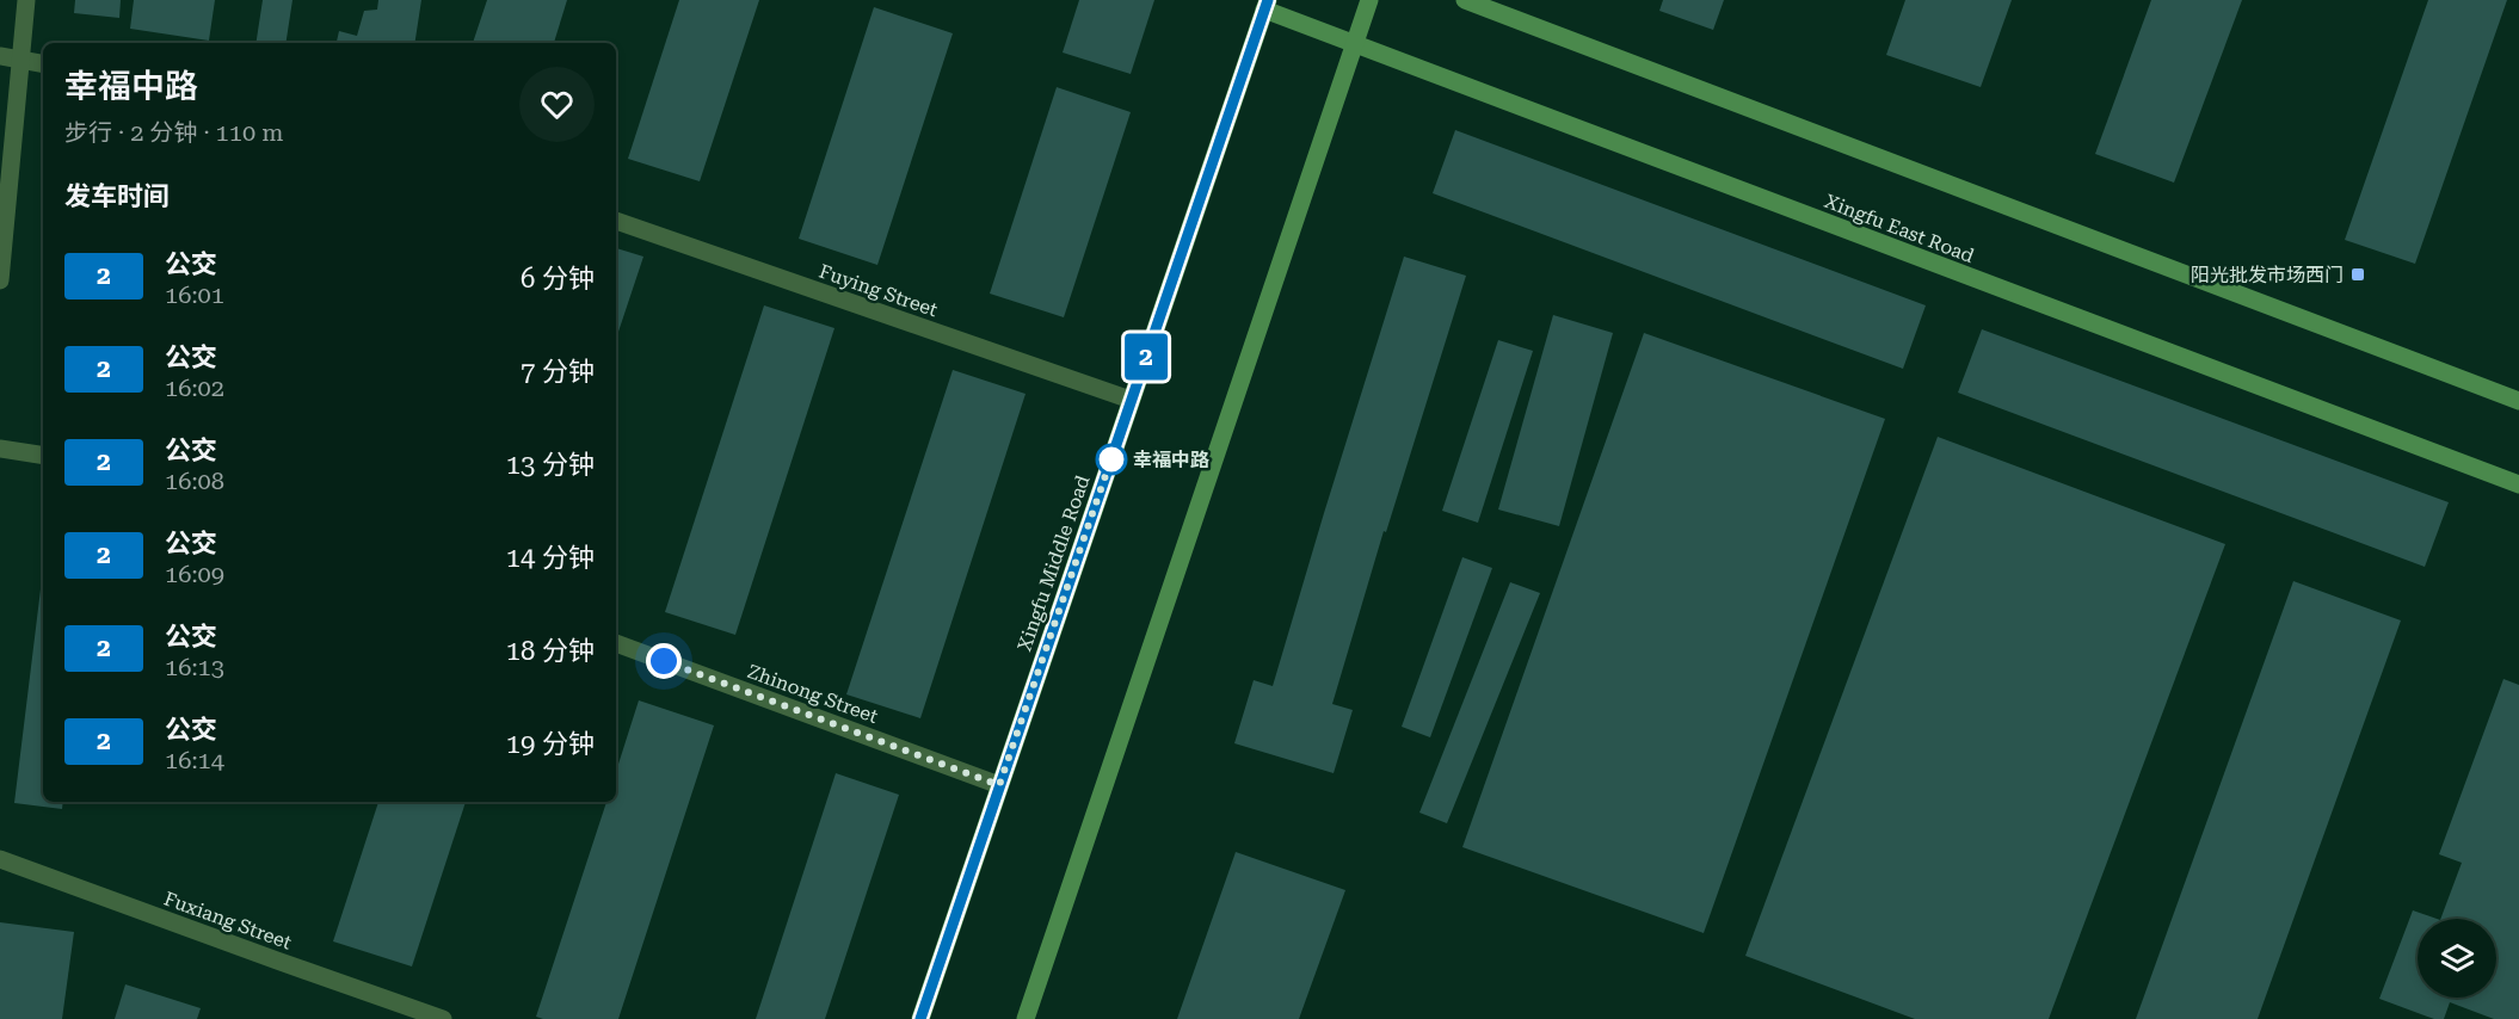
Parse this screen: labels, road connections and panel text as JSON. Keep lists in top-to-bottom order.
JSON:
{
  "streets": {
    "street": [
      "Xingfu East Road",
      "Fuying Street",
      "Xingfu Middle Road",
      "Zhinong Street",
      "Fuxiang Street"
    ]
  },
  "crossings": [
    ["Xingfu East Road", "Xingfu Middle Road"],
    ["Fuying Street", "Xingfu Middle Road"],
    ["Xingfu Middle Road", "Zhinong Street"]
  ],
  "places": {
    "transit": ["阳光批发市场西门"],
    "other": ["幸福中路"]
  },
  "lines": ["bus line 2"],
  "page": {
    "on_map": "2",
    "heading": [
      ["幸福中路", "步行 · 2 分钟 · 110 m"],
      "发车时间"
    ],
    "list": [
      {
        "mark": "2",
        "name": "公交",
        "note": "16:01",
        "value": "6 分钟"
      },
      {
        "mark": "2",
        "name": "公交",
        "note": "16:02",
        "value": "7 分钟"
      },
      {
        "mark": "2",
        "name": "公交",
        "note": "16:08",
        "value": "13 分钟"
      },
      {
        "mark": "2",
        "name": "公交",
        "note": "16:09",
        "value": "14 分钟"
      },
      {
        "mark": "2",
        "name": "公交",
        "note": "16:13",
        "value": "18 分钟"
      },
      {
        "mark": "2",
        "name": "公交",
        "note": "16:14",
        "value": "19 分钟"
      }
    ]
  }
}
